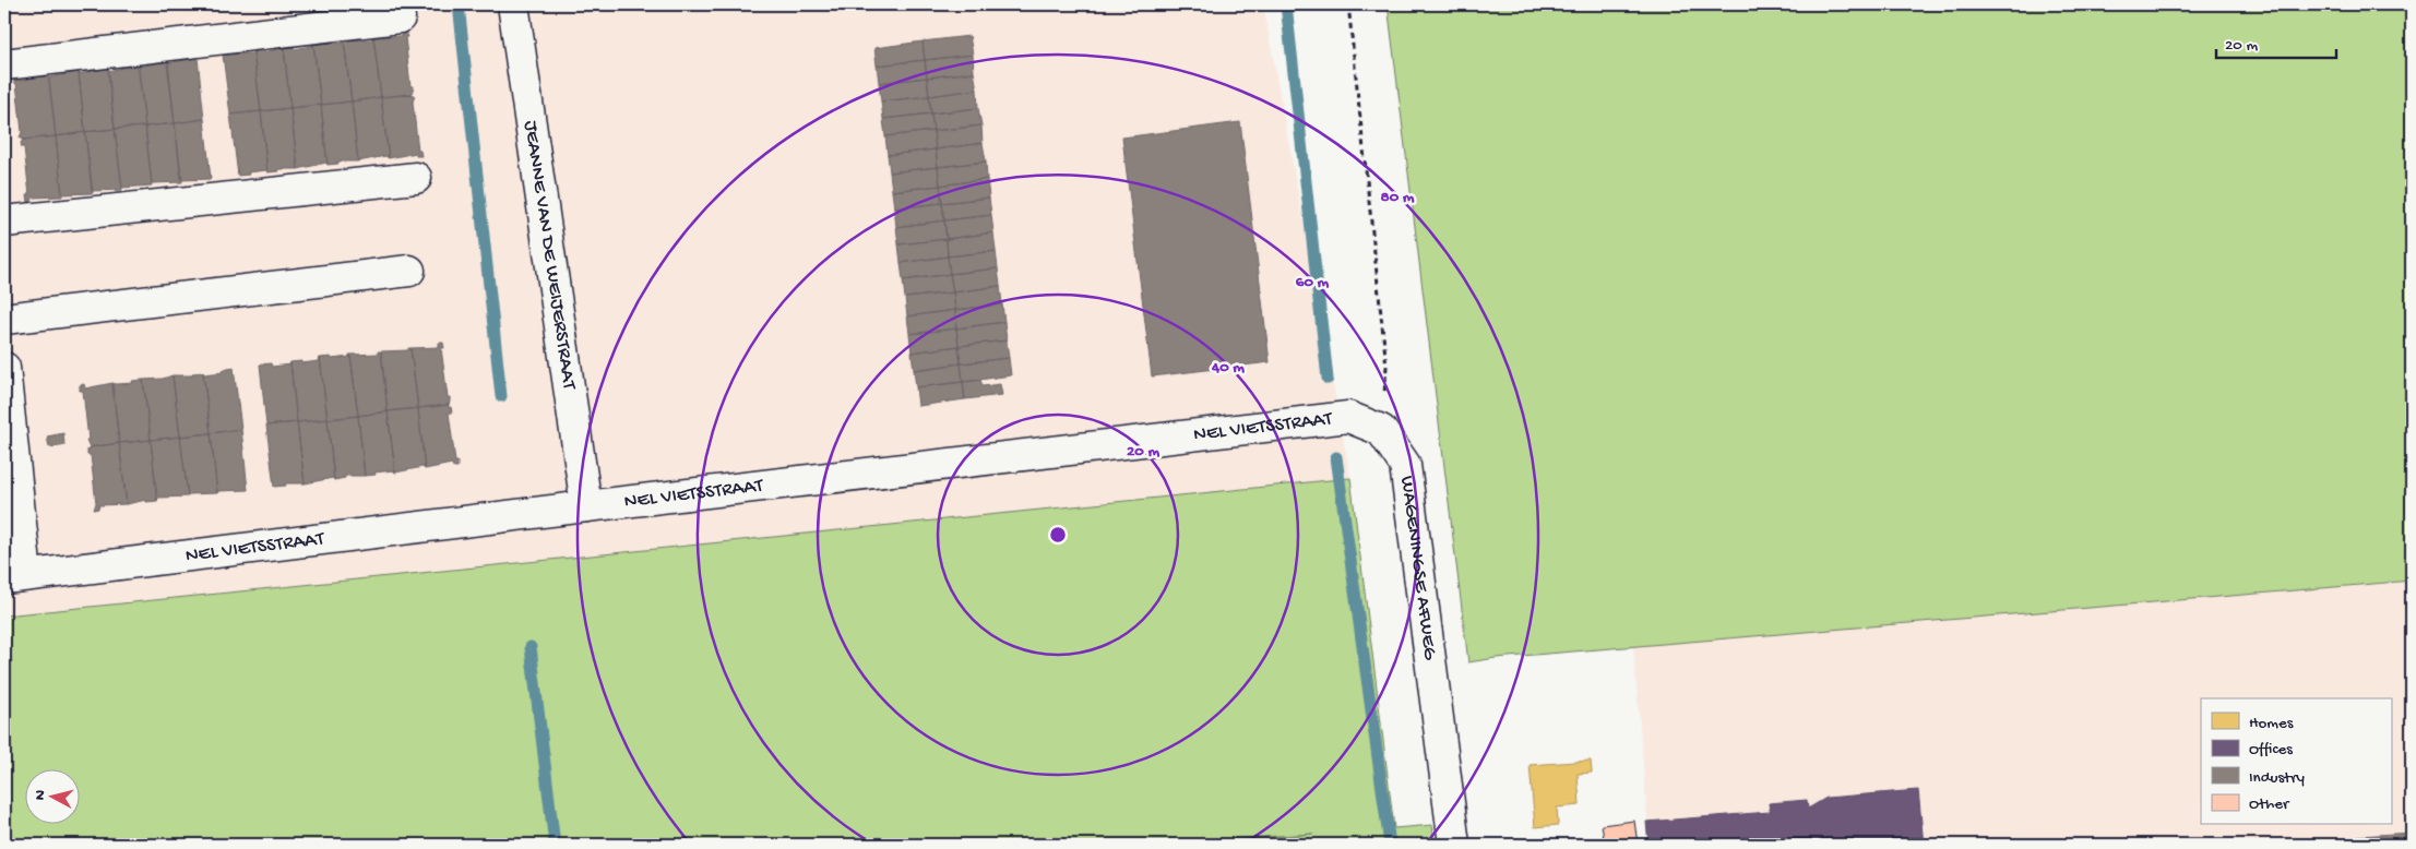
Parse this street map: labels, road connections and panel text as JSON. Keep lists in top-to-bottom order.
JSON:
{
  "streets": {
    "street": ["JEANNE VAN DE WEIJERSTRAAT", "NEL VIETSSTRAAT", "WAGENINGSE AFWEG"]
  },
  "crossings": [
    ["JEANNE VAN DE WEIJERSTRAAT", "NEL VIETSSTRAAT"],
    ["NEL VIETSSTRAAT", "WAGENINGSE AFWEG"]
  ],
  "legend": [
    "Homes",
    "Offices",
    "Industry",
    "Other"
  ],
  "scale_bar": "20 m",
  "north": "left",
  "rings": [
    "80 m",
    "60 m",
    "40 m",
    "20 m"
  ]
}
